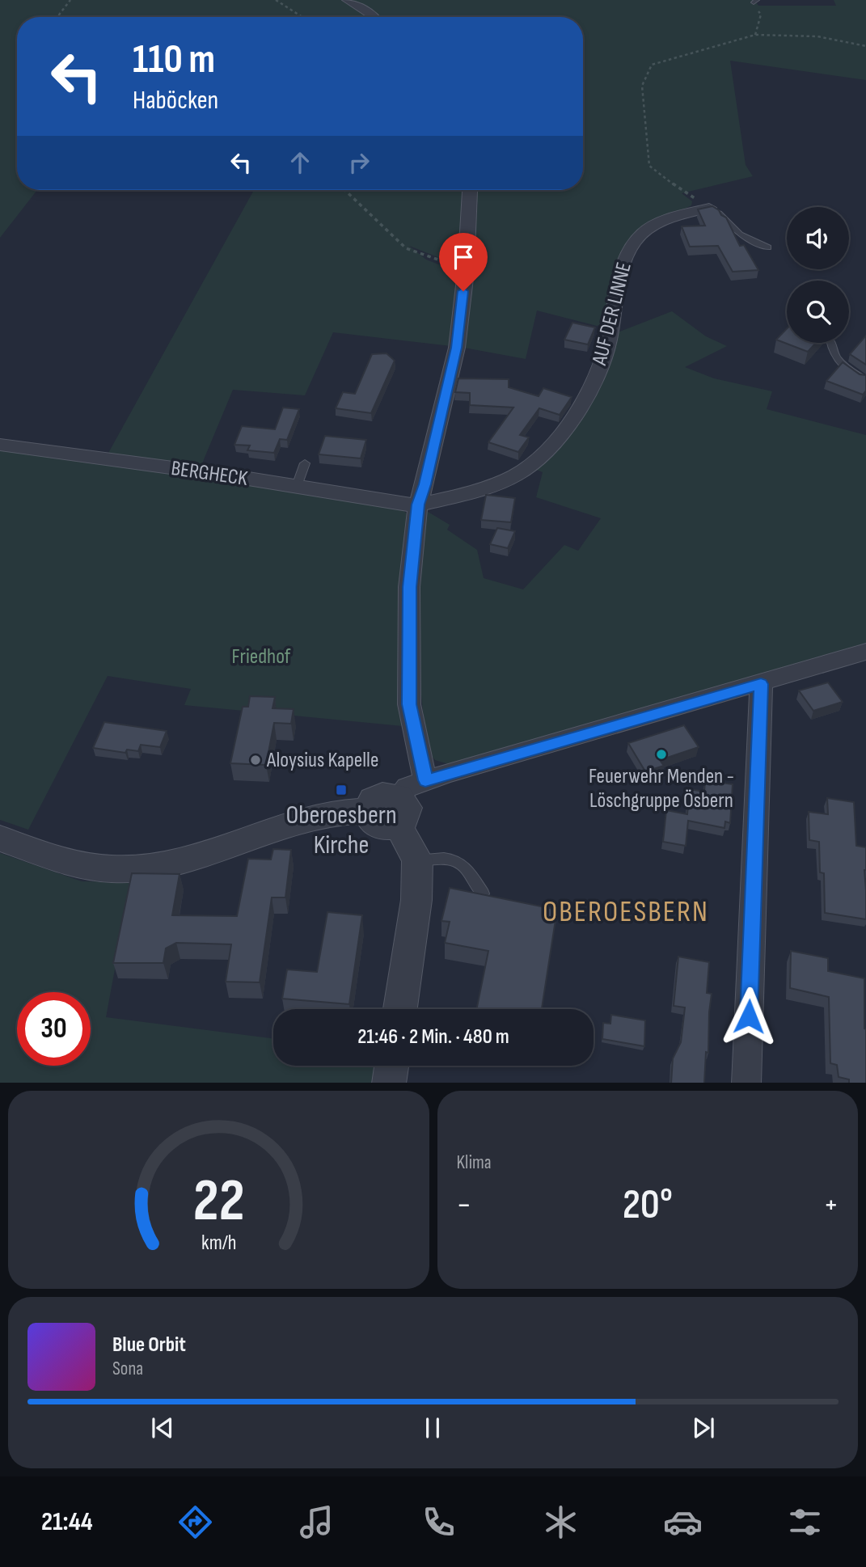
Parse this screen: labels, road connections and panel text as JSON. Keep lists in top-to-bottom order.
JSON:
{
  "streets": {
    "street": ["AUF DER LINNE", "BERGHECK"]
  },
  "crossings": [
    ["AUF DER LINNE", "BERGHECK"]
  ],
  "districts": ["OBEROESBERN"],
  "parks": ["Friedhof"],
  "places": {
    "other": ["Feuerwehr Menden - Löschgruppe Ösbern", "Aloysius Kapelle"],
    "transit": ["Oberoesbern Kirche"]
  },
  "page": {
    "turn": ["110 m", "Haböcken"],
    "limit": "30",
    "trip": "21:46 · 2 Min. · 480 m",
    "tile": "Klima",
    "heat": ["−", "20°", "+"],
    "song": ["Blue Orbit", "Sona"],
    "tabs": "21:44",
    "gauge": ["22", "km/h"]
  }
}
